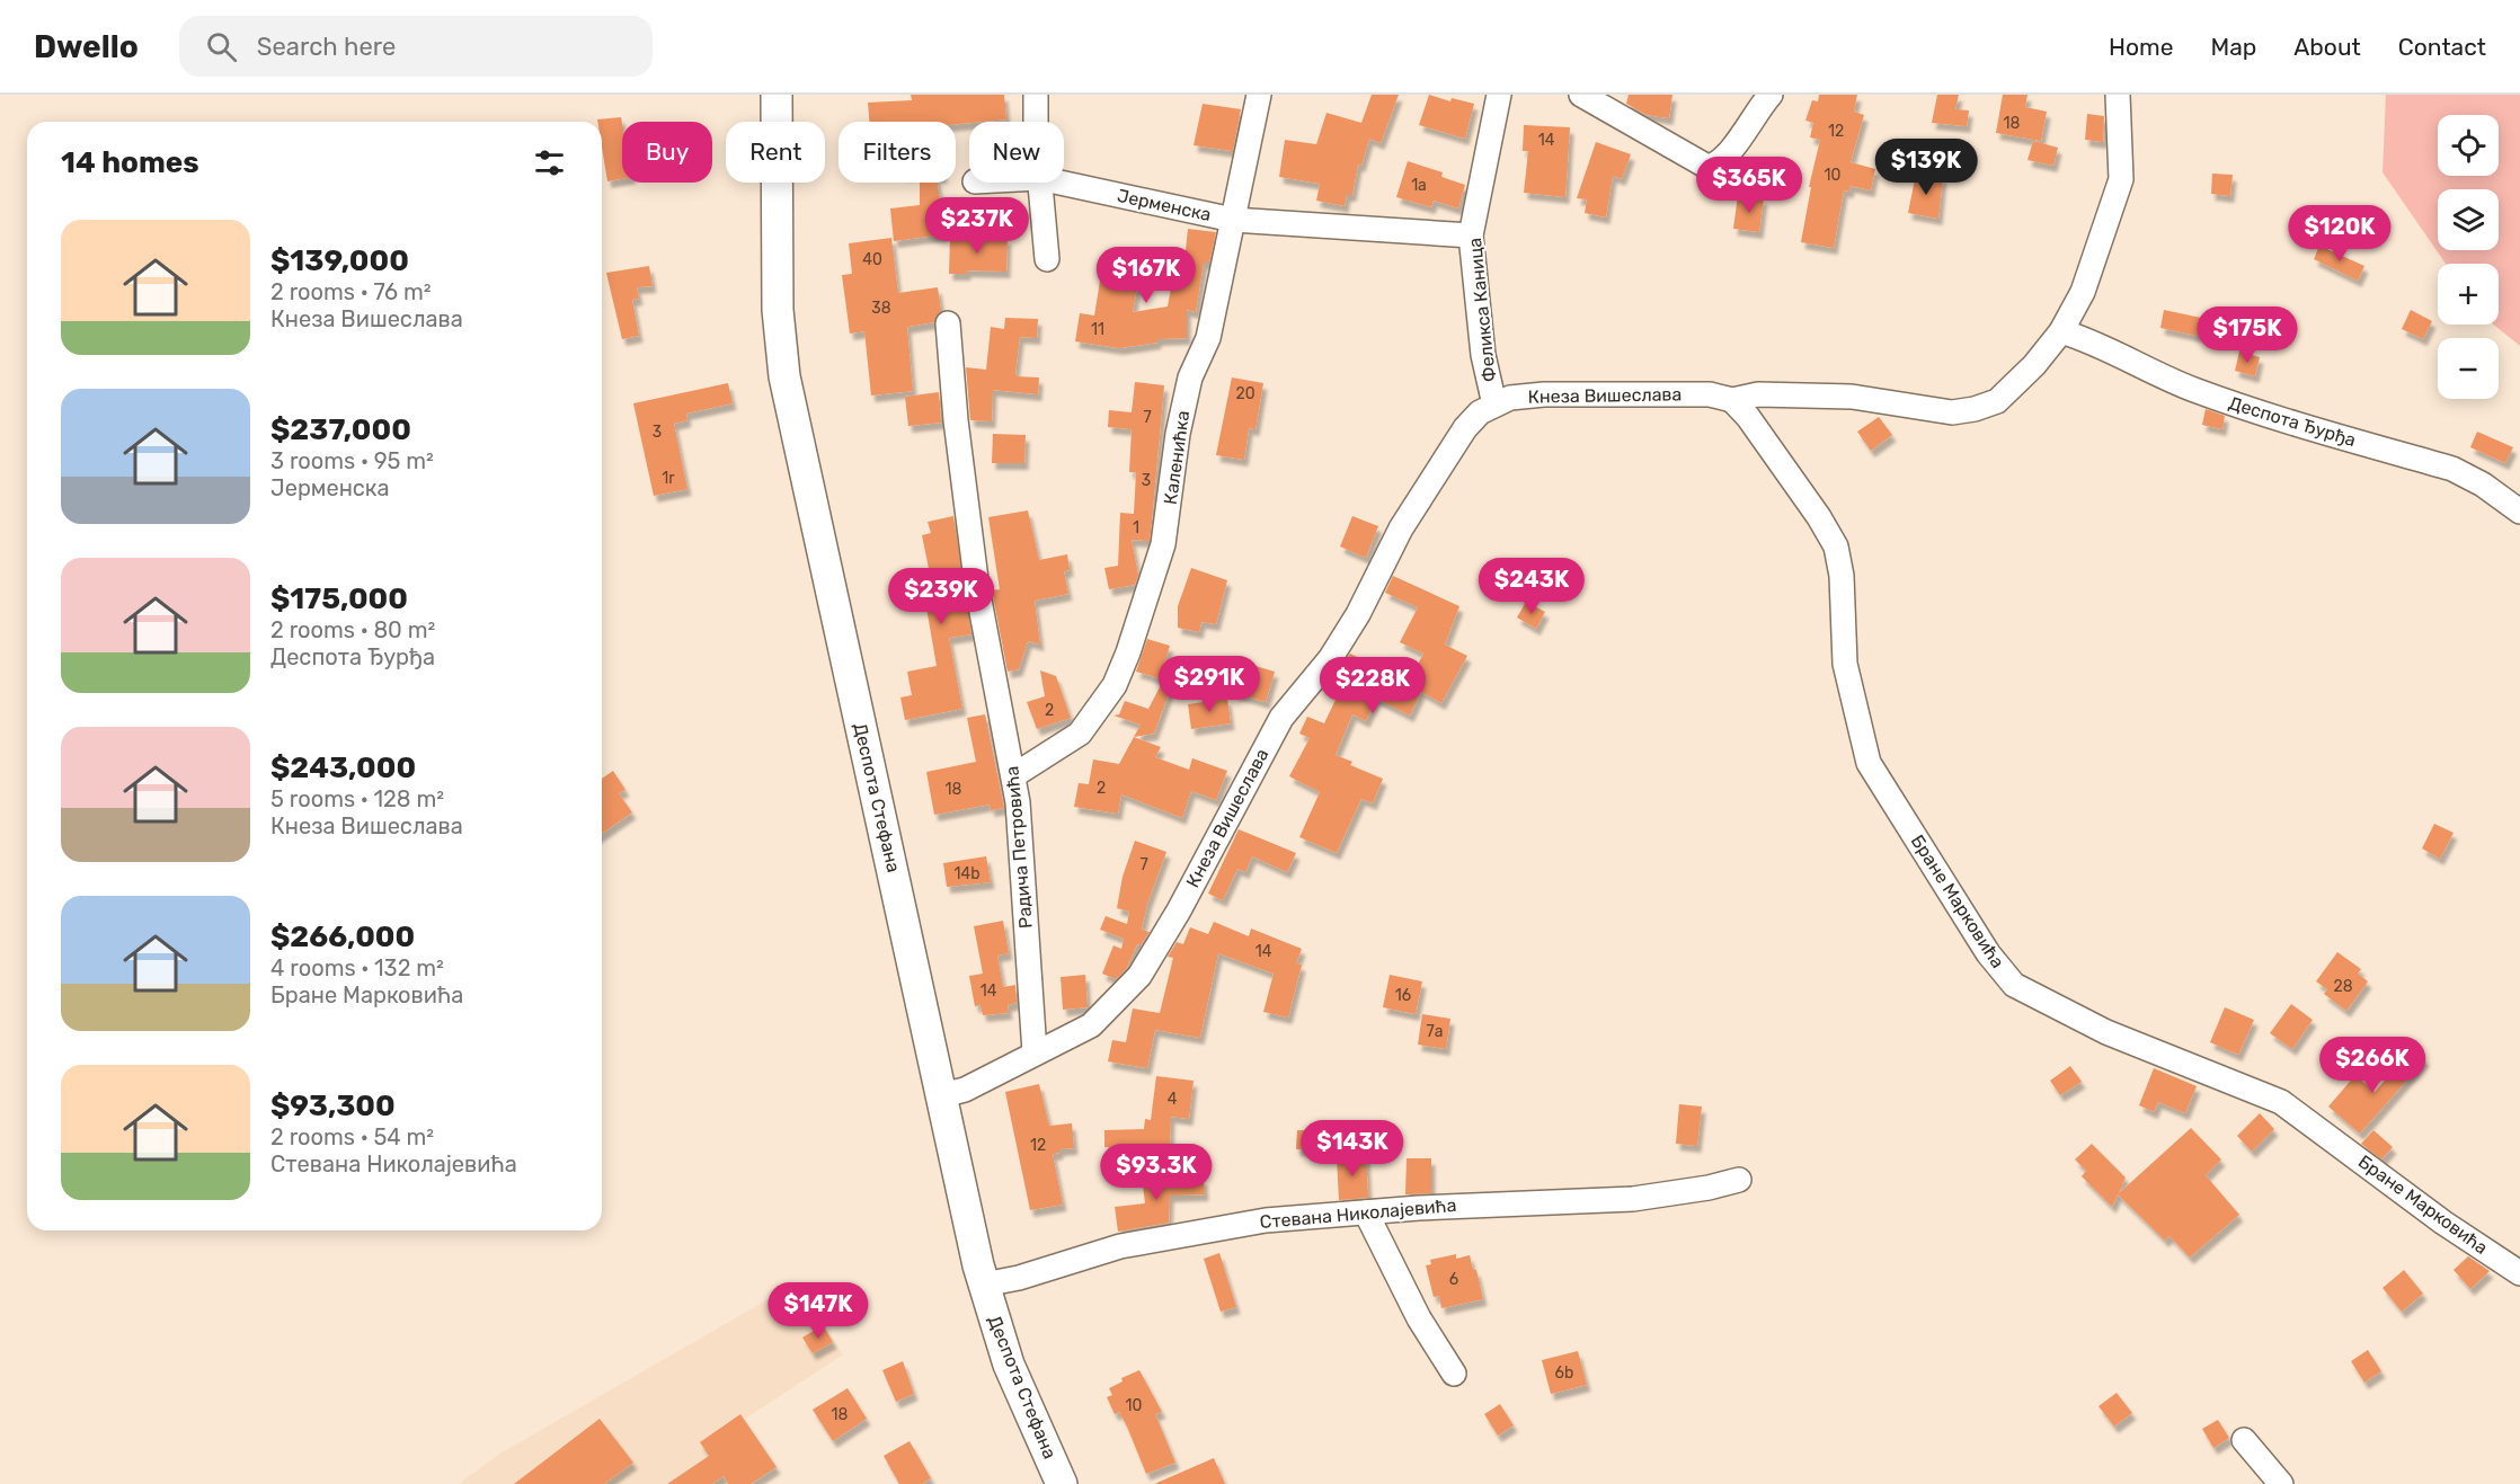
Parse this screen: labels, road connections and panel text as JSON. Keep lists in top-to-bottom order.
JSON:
{
  "streets": {
    "main road": ["Деспота Стефана"],
    "street": [
      "Јерменска",
      "Феликса Каница",
      "Кнеза Вишеслава",
      "Деспота Ђурђа",
      "Каленићка",
      "Радича Петровића",
      "Бране Марковића",
      "Стевана Николајевића"
    ]
  },
  "crossings": [
    ["Јерменска", "Феликса Каница"],
    ["Јерменска", "Каленићка"],
    ["Феликса Каница", "Кнеза Вишеслава"],
    ["Кнеза Вишеслава", "Деспота Ђурђа"],
    ["Кнеза Вишеслава", "Деспота Стефана"],
    ["Кнеза Вишеслава", "Радича Петровића"],
    ["Кнеза Вишеслава", "Бране Марковића"],
    ["Каленићка", "Радича Петровића"],
    ["Деспота Стефана", "Стевана Николајевића"]
  ],
  "house_numbers": [
    "18",
    "12",
    "14",
    "10",
    "1a",
    "40",
    "38",
    "11",
    "20",
    "7",
    "3",
    "1r",
    "3",
    "1",
    "2",
    "2",
    "18",
    "7",
    "14b",
    "14",
    "28",
    "14",
    "16",
    "7a",
    "4",
    "12",
    "6",
    "6b",
    "10",
    "18"
  ],
  "page": {
    "header": "Dwello",
    "search": "Search here",
    "nav": [
      "Home",
      "Map",
      "About",
      "Contact"
    ],
    "map_buttons": ["+", "−"],
    "chip": [
      "Buy",
      "Rent",
      "Filters",
      "New"
    ],
    "heading": "14 homes",
    "price": [
      "$139K",
      "$365K",
      "$237K",
      "$120K",
      "$167K",
      "$175K",
      "$243K",
      "$239K",
      "$291K",
      "$228K",
      "$266K",
      "$143K",
      "$93.3K",
      "$147K"
    ],
    "list": [
      {
        "name": "$139,000",
        "note": "2 rooms · 76 m² · Кнеза Вишеслава"
      },
      {
        "name": "$237,000",
        "note": "3 rooms · 95 m² · Јерменска"
      },
      {
        "name": "$175,000",
        "note": "2 rooms · 80 m² · Деспота Ђурђа"
      },
      {
        "name": "$243,000",
        "note": "5 rooms · 128 m² · Кнеза Вишеслава"
      },
      {
        "name": "$266,000",
        "note": "4 rooms · 132 m² · Бране Марковића"
      },
      {
        "name": "$93,300",
        "note": "2 rooms · 54 m² · Стевана Николајевића"
      }
    ]
  }
}
